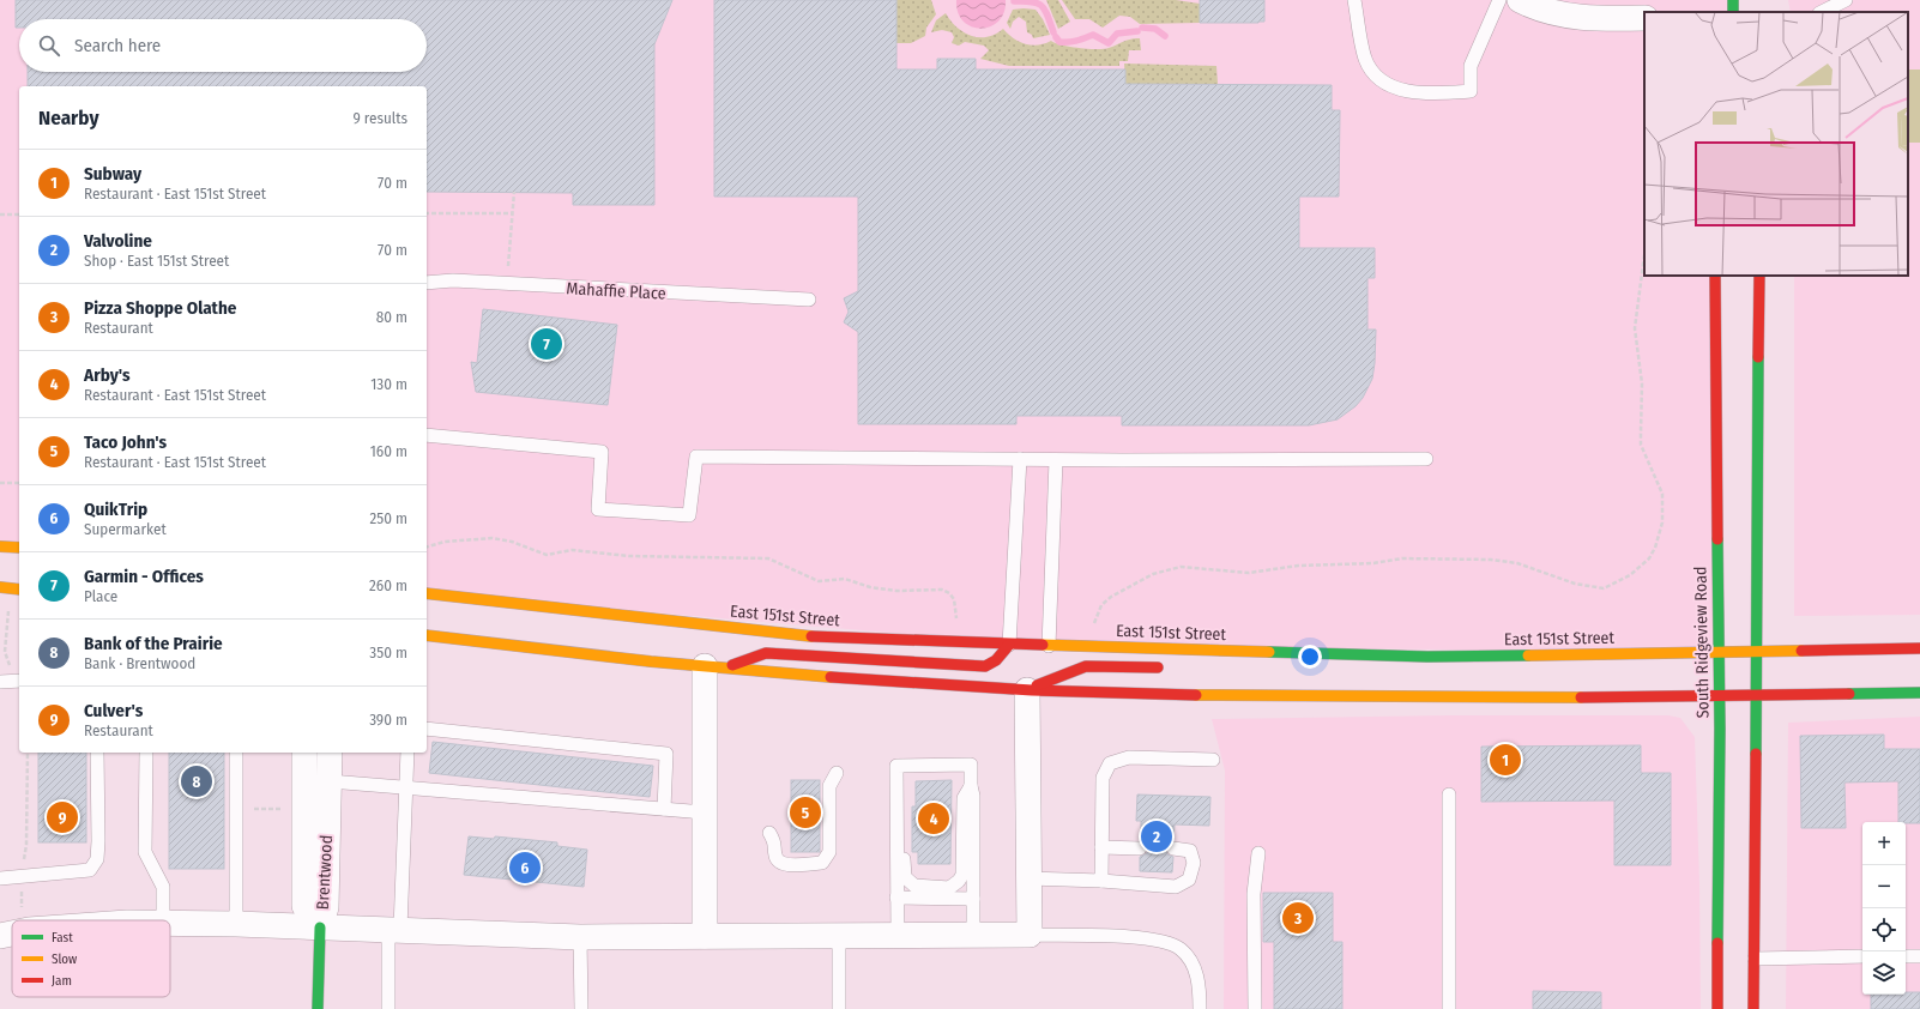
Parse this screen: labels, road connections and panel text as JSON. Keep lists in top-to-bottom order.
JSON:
{
  "streets": {
    "main road": ["East 151st Street", "South Ridgeview Road"],
    "street": ["Brentwood"],
    "lane": ["Mahaffie Place"]
  },
  "crossings": [
    ["East 151st Street", "South Ridgeview Road"]
  ],
  "legend": ["Fast", "Slow", "Jam"],
  "page": {
    "search": "Search here",
    "heading": ["Nearby", "9 results"],
    "list": [
      {
        "mark": "1",
        "name": "Subway",
        "note": "Restaurant · East 151st Street",
        "value": "70 m"
      },
      {
        "mark": "2",
        "name": "Valvoline",
        "note": "Shop · East 151st Street",
        "value": "70 m"
      },
      {
        "mark": "3",
        "name": "Pizza Shoppe Olathe",
        "note": "Restaurant",
        "value": "80 m"
      },
      {
        "mark": "4",
        "name": "Arby's",
        "note": "Restaurant · East 151st Street",
        "value": "130 m"
      },
      {
        "mark": "5",
        "name": "Taco John's",
        "note": "Restaurant · East 151st Street",
        "value": "160 m"
      },
      {
        "mark": "6",
        "name": "QuikTrip",
        "note": "Supermarket",
        "value": "250 m"
      },
      {
        "mark": "7",
        "name": "Garmin - Offices",
        "note": "Place",
        "value": "260 m"
      },
      {
        "mark": "8",
        "name": "Bank of the Prairie",
        "note": "Bank · Brentwood",
        "value": "350 m"
      },
      {
        "mark": "9",
        "name": "Culver's",
        "note": "Restaurant",
        "value": "390 m"
      }
    ],
    "pins": [
      "7",
      "1",
      "8",
      "5",
      "9",
      "4",
      "2",
      "6",
      "3"
    ],
    "map_buttons": ["+", "−"]
  }
}
